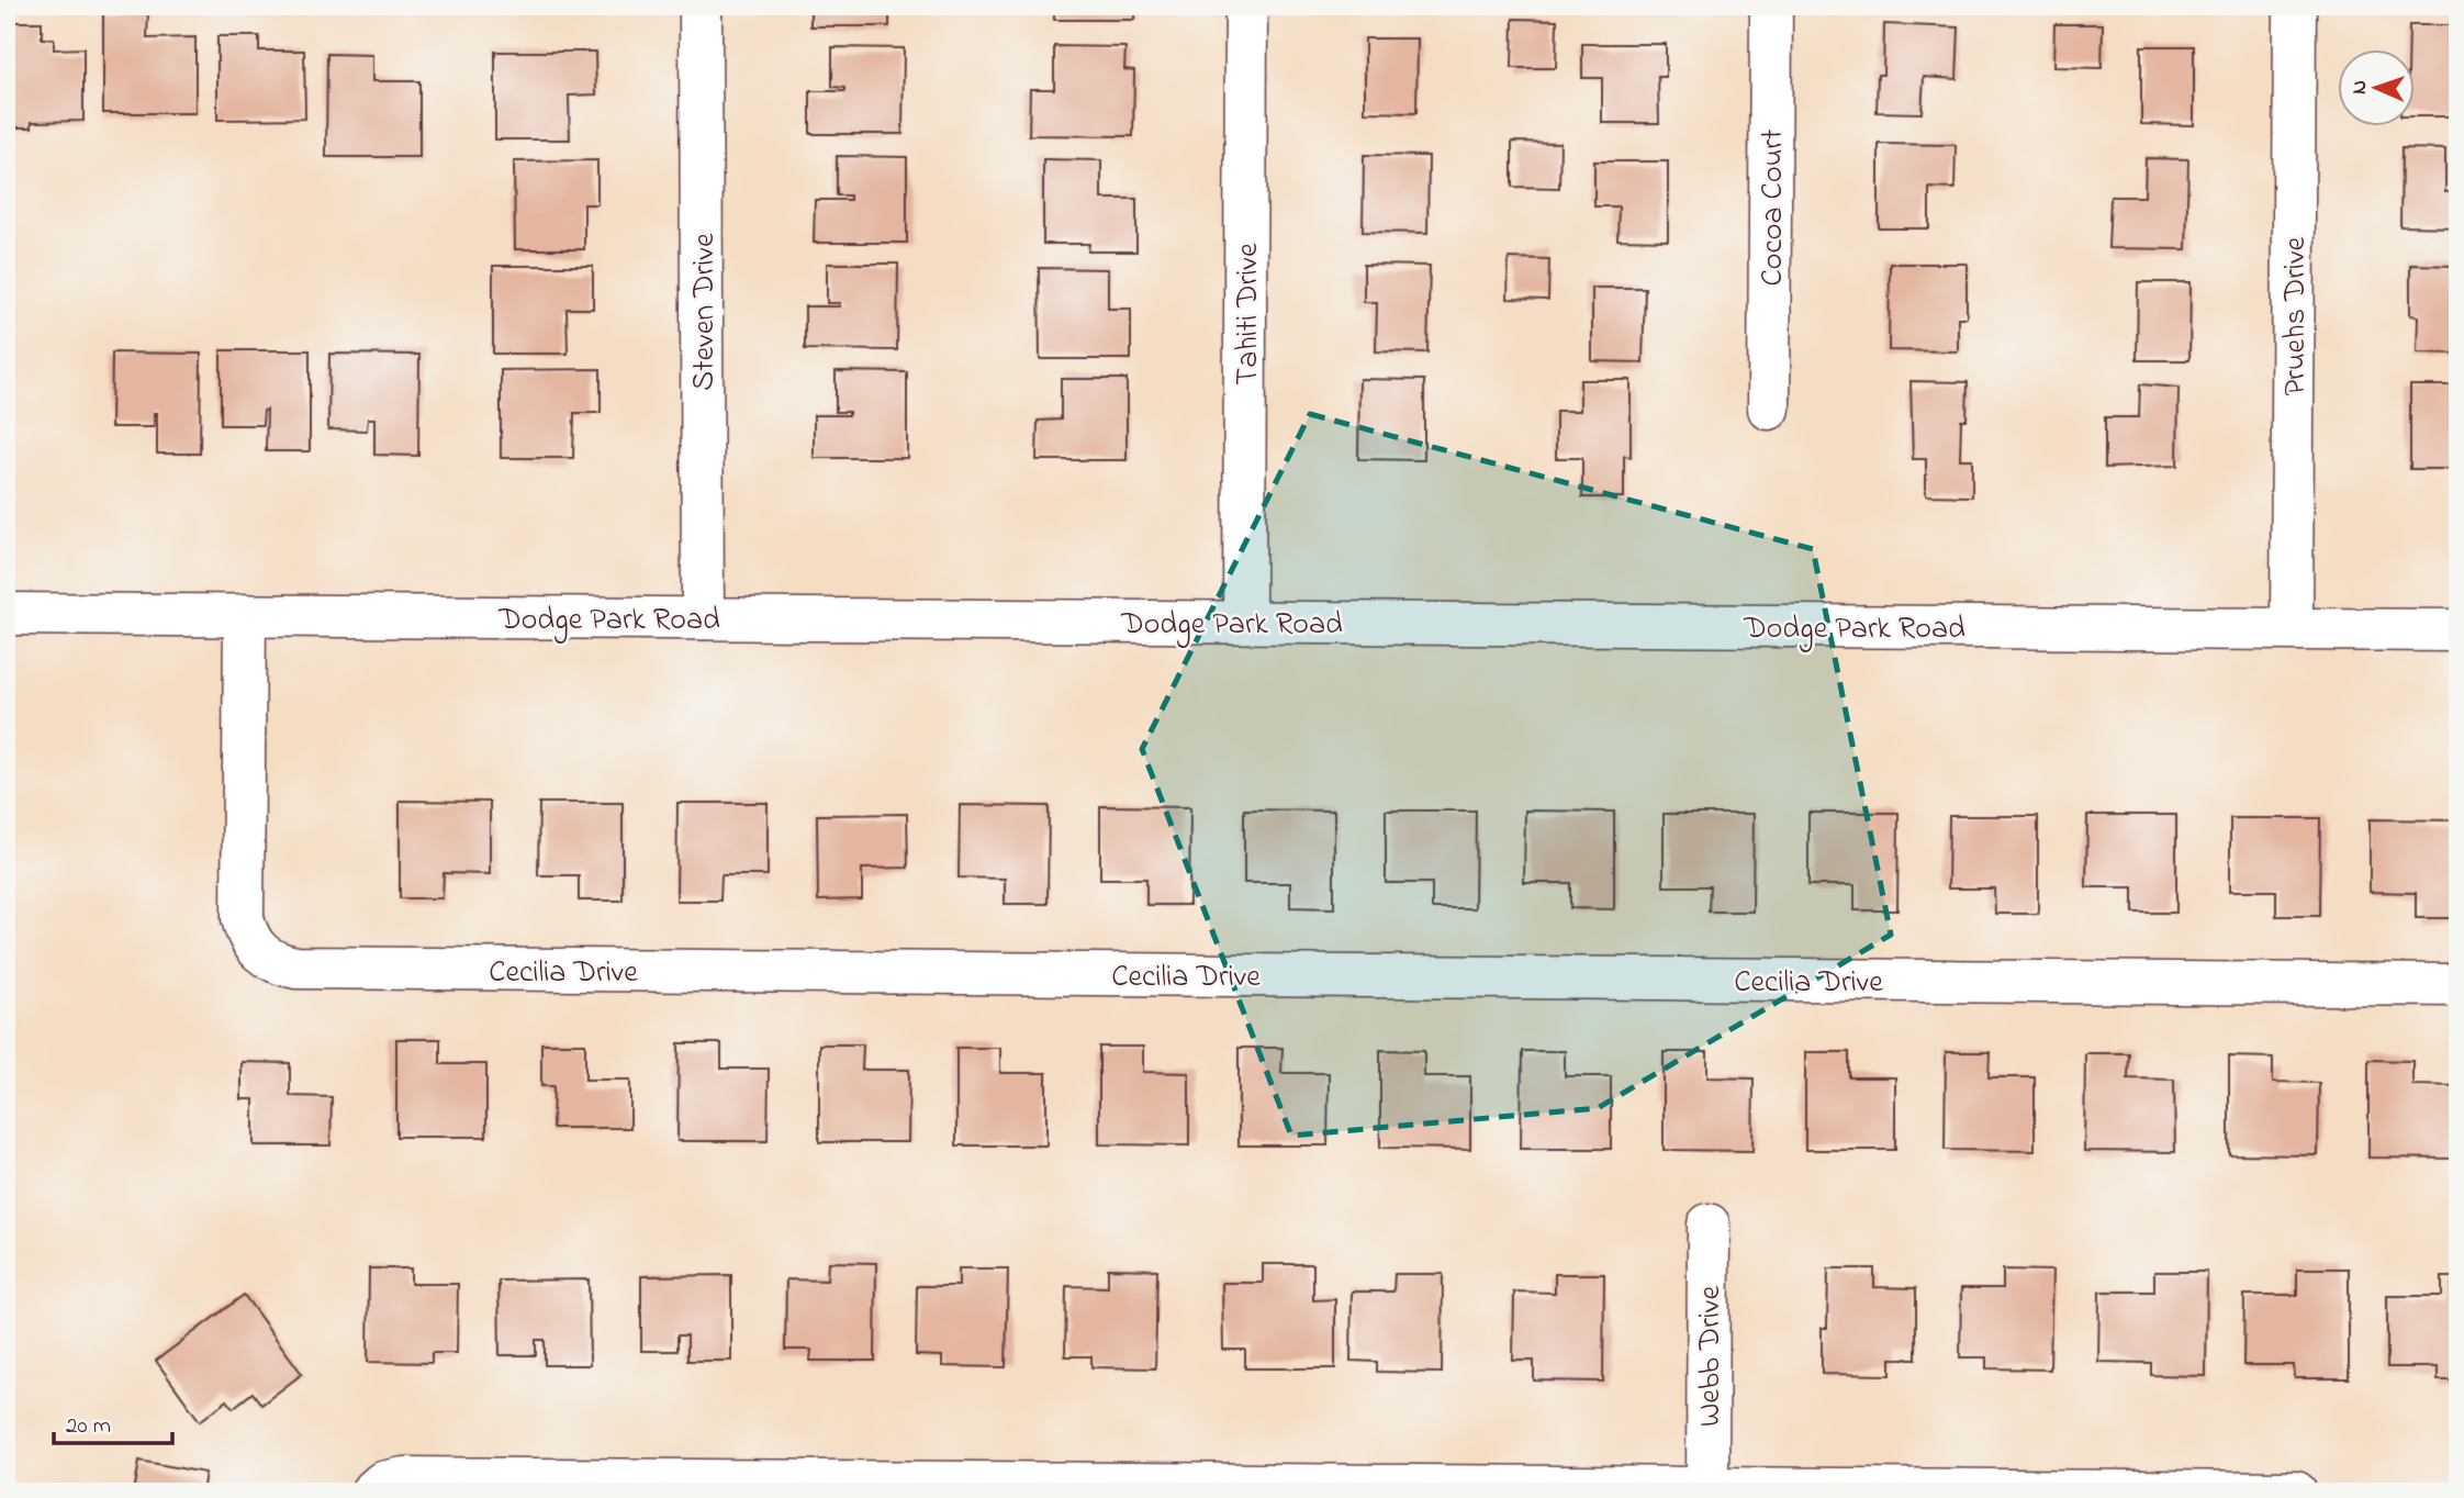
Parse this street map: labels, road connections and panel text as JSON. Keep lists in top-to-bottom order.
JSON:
{
  "streets": {
    "street": [
      "Cocoa Court",
      "Steven Drive",
      "Tahiti Drive",
      "Pruehs Drive",
      "Dodge Park Road",
      "Cecilia Drive",
      "Webb Drive"
    ]
  },
  "crossings": [
    ["Steven Drive", "Dodge Park Road"],
    ["Tahiti Drive", "Dodge Park Road"],
    ["Pruehs Drive", "Dodge Park Road"],
    ["Dodge Park Road", "Cecilia Drive"]
  ],
  "scale_bar": "20 m",
  "north": "left"
}
